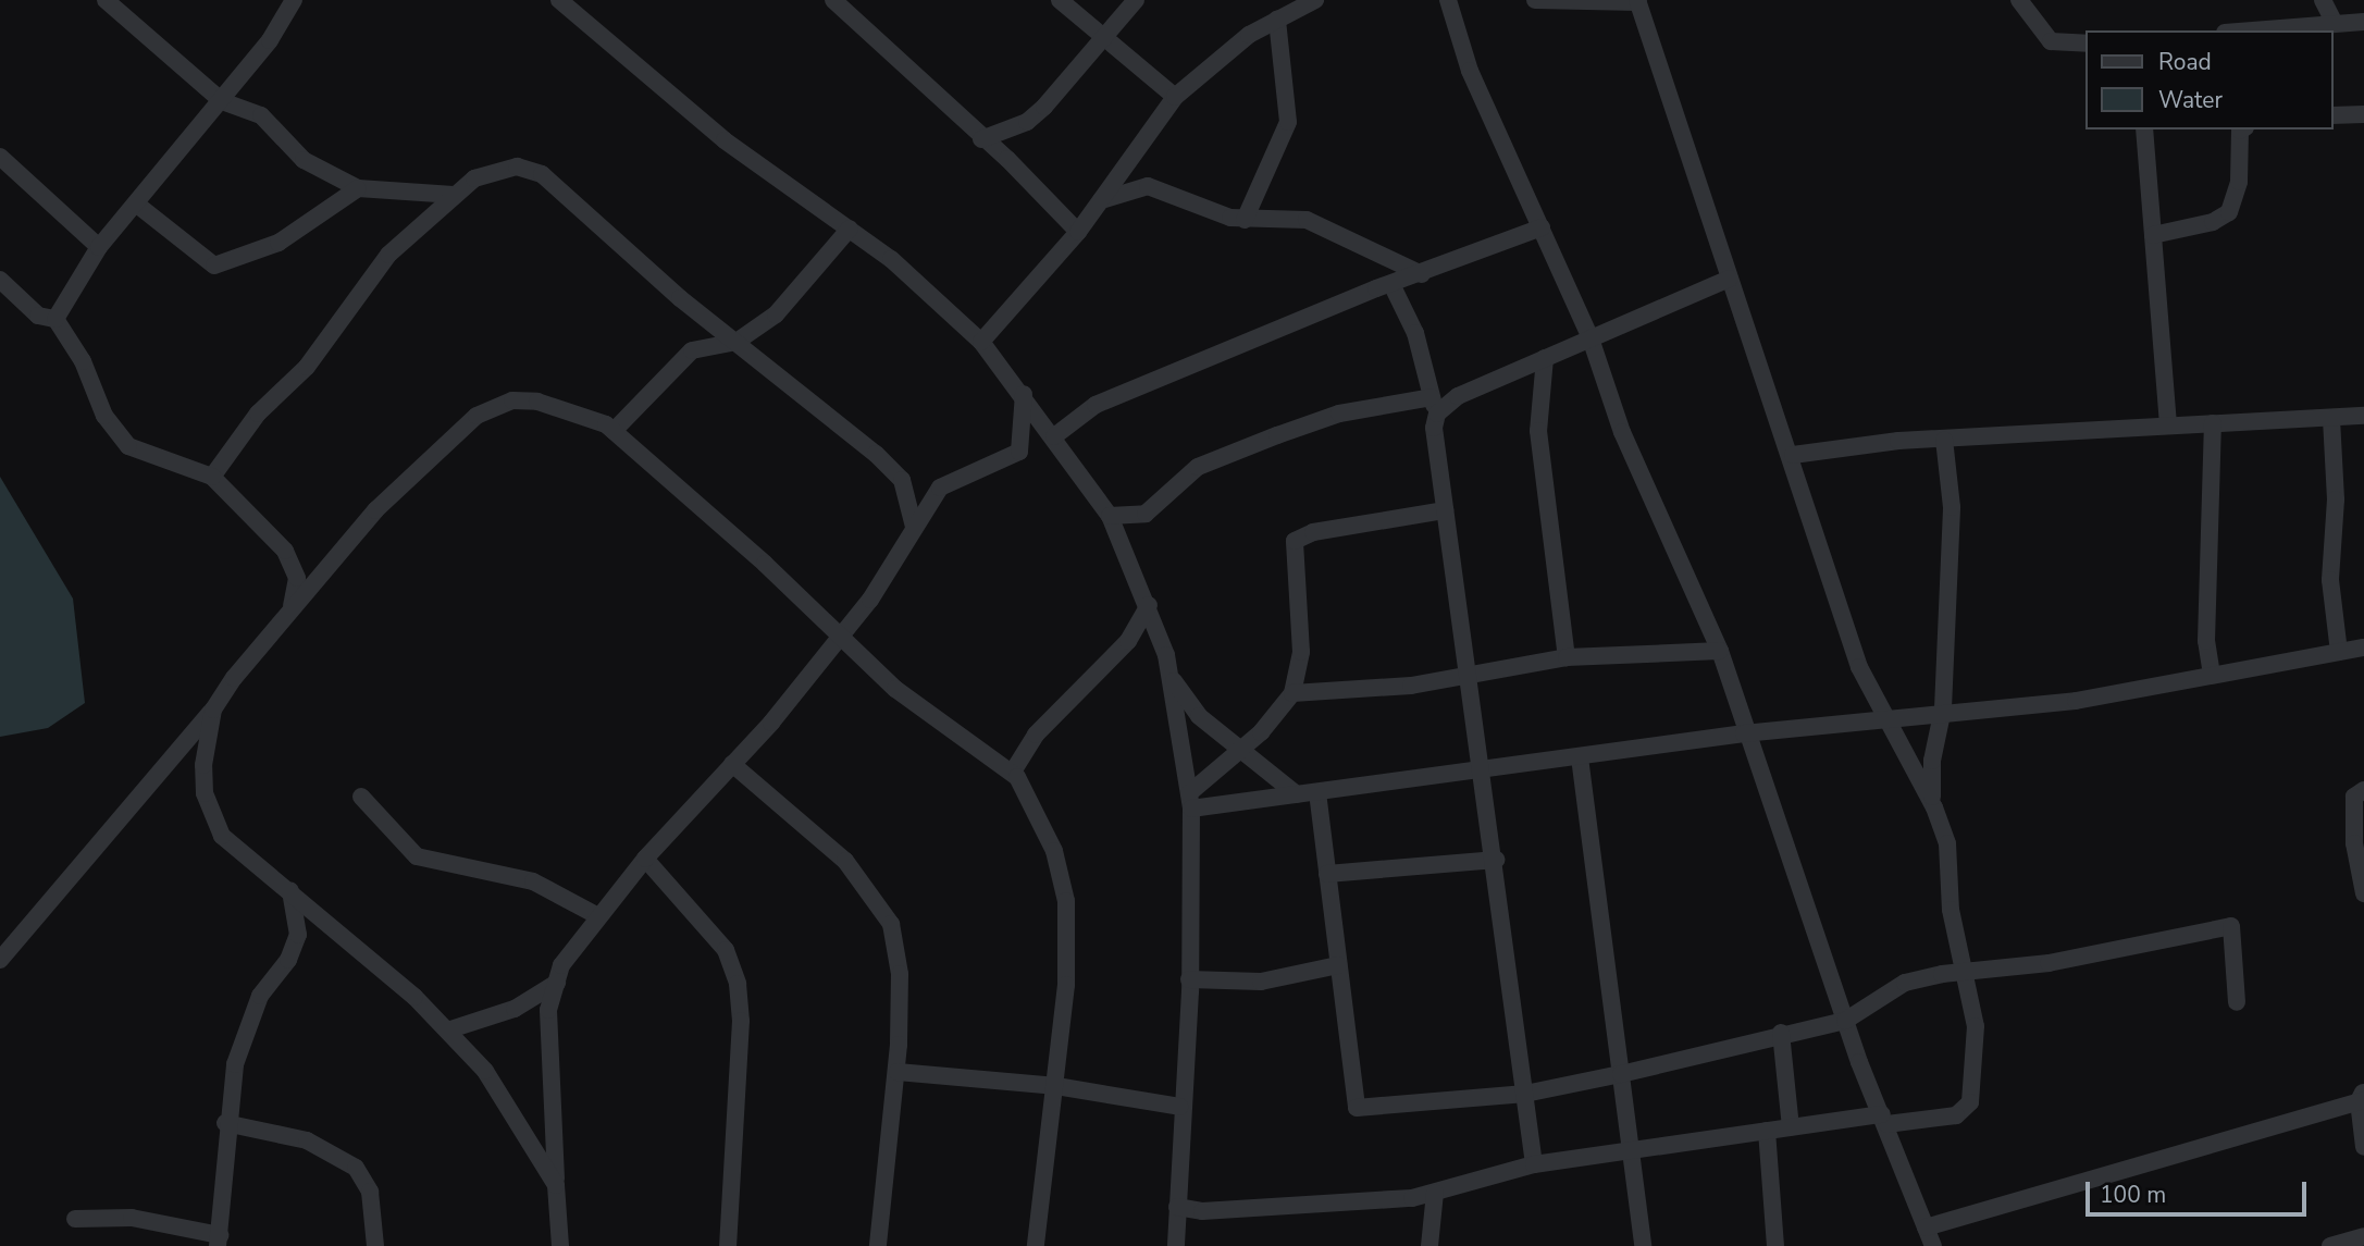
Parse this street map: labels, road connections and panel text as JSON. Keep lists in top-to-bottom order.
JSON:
{
  "legend": ["Road", "Water"],
  "scale_bar": "100 m"
}
